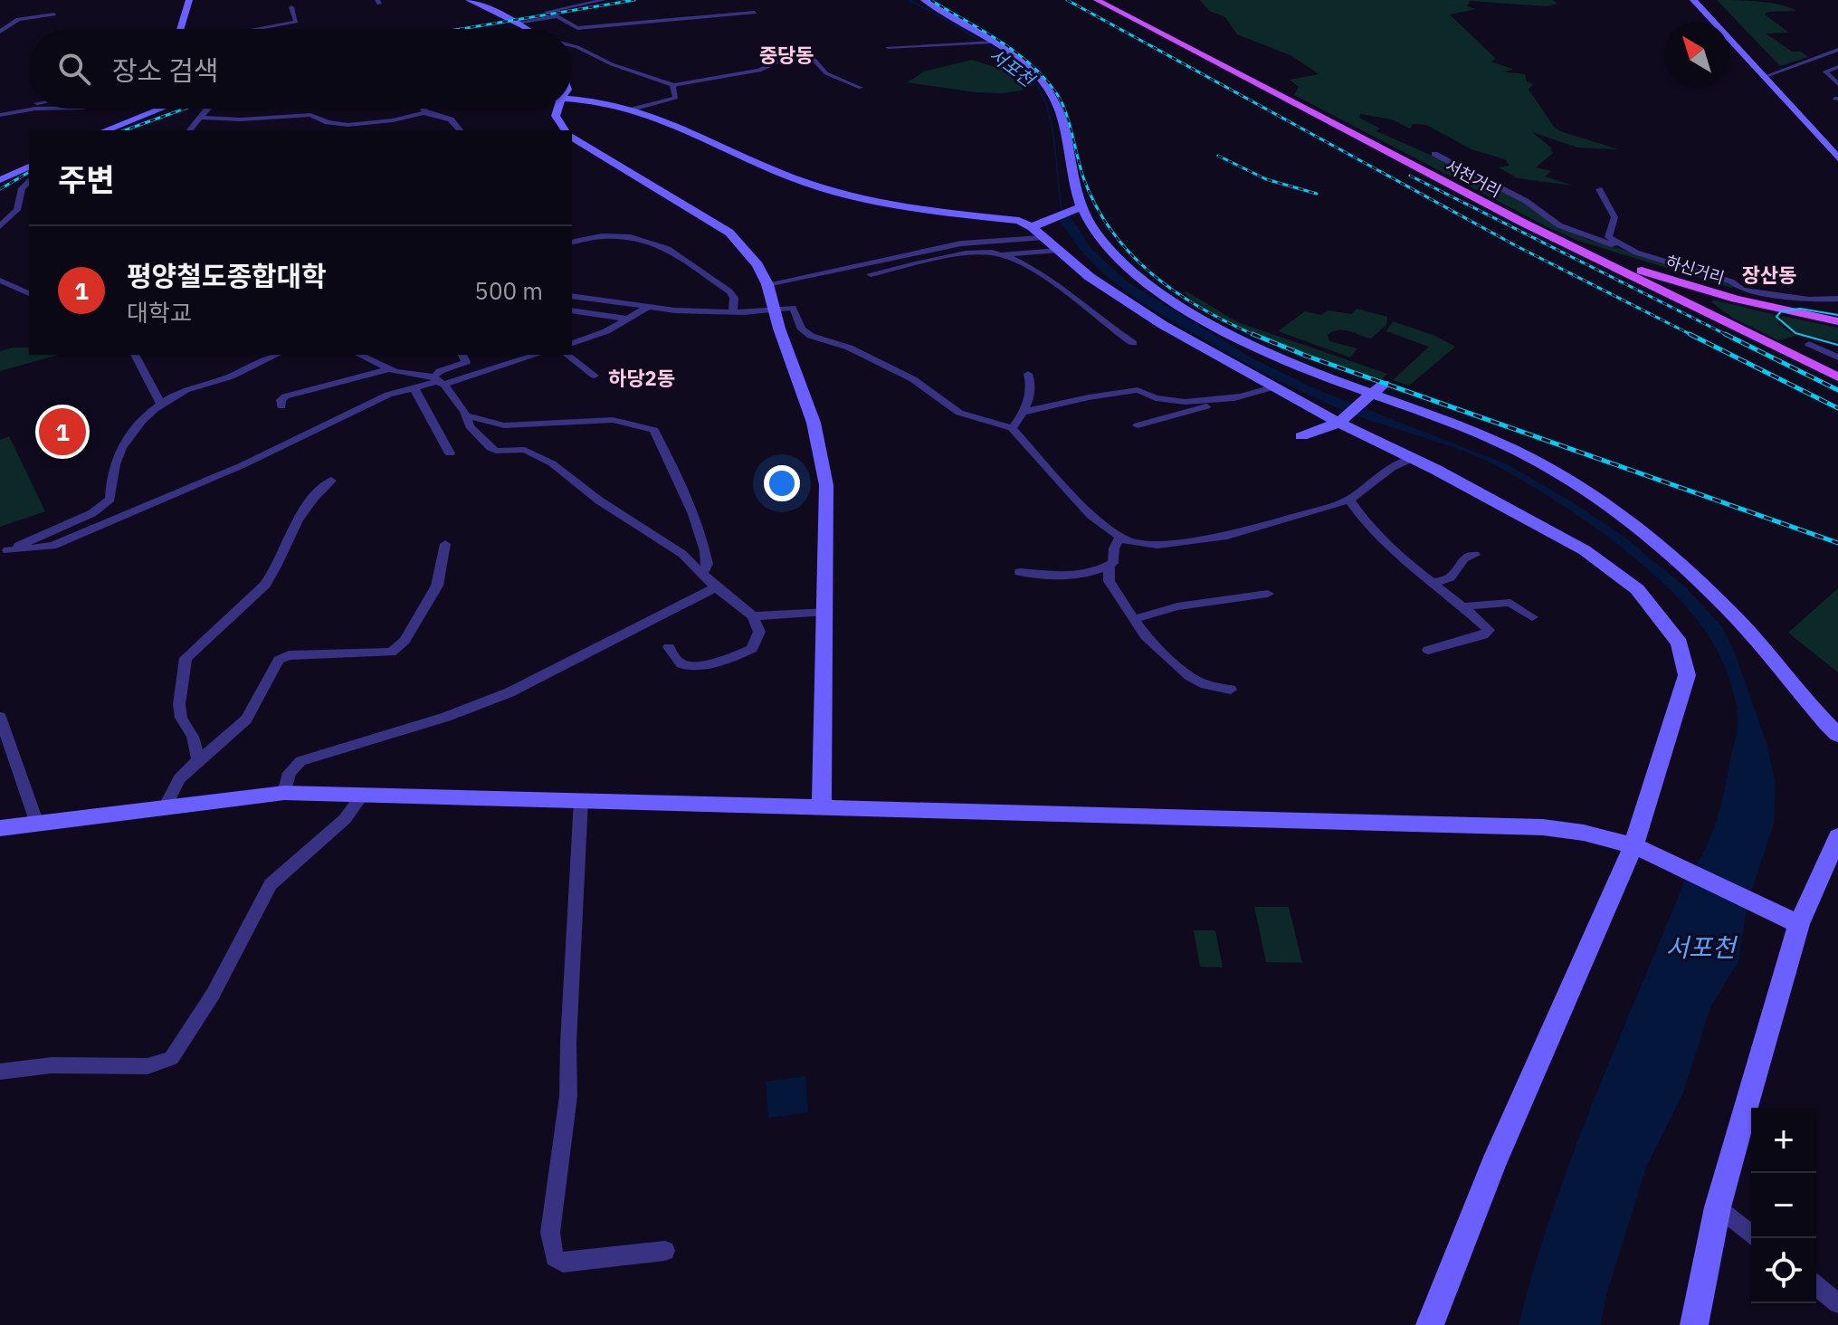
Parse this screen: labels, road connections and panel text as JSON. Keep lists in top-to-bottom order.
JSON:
{
  "streets": {
    "main road": ["서천거리", "하신거리"]
  },
  "crossings": [
    ["서천거리", "하신거리"]
  ],
  "districts": ["중당동", "장산동", "하당2동"],
  "water": ["서포천"],
  "north": "top left",
  "page": {
    "search": "장소 검색",
    "heading": "주변",
    "list": [
      {
        "mark": "1",
        "name": "평양철도종합대학",
        "note": "대학교",
        "value": "500 m"
      }
    ],
    "pins": "1",
    "map_buttons": ["+", "−"]
  }
}
